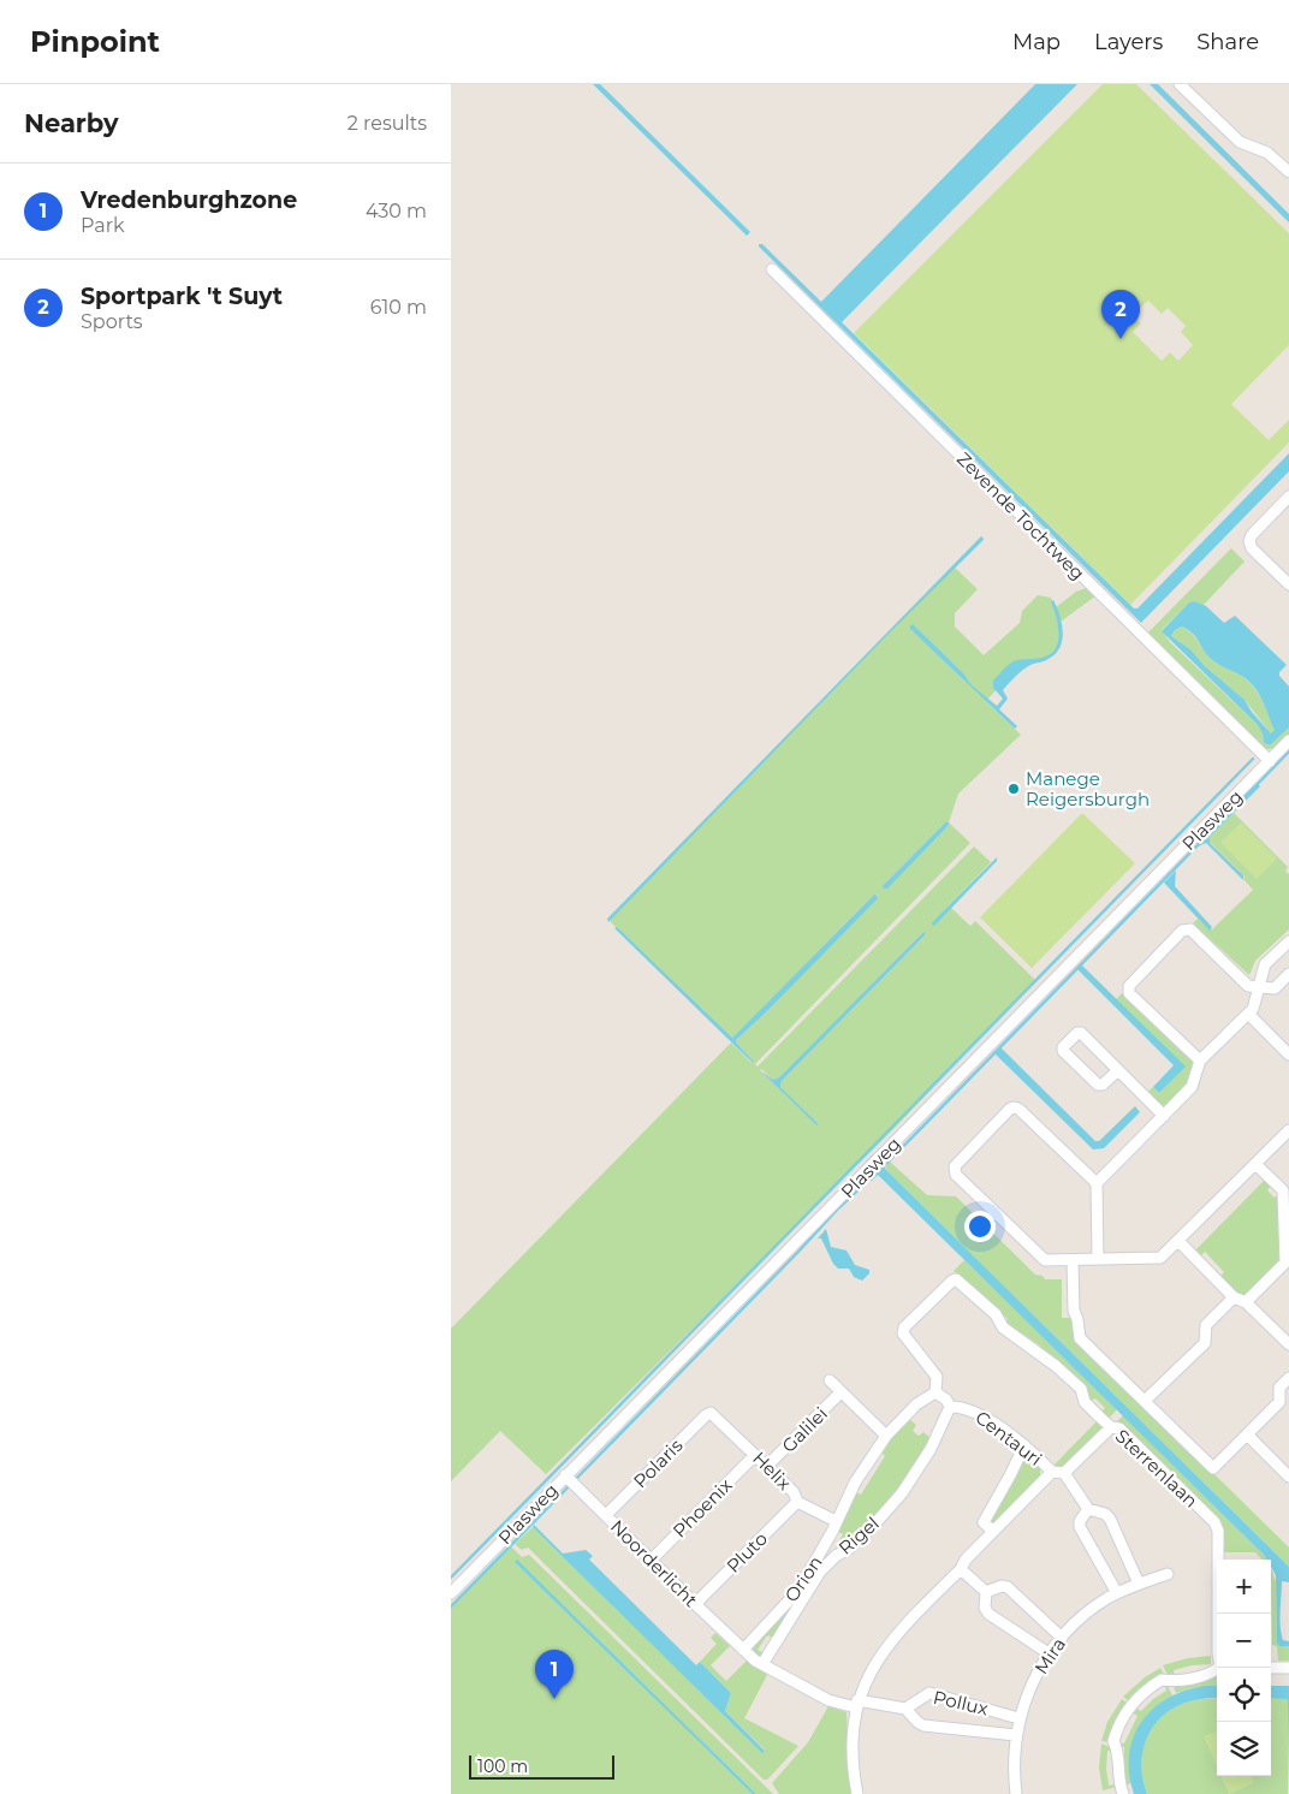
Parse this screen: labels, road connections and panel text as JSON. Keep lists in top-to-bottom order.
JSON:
{
  "streets": {
    "street": [
      "Zevende Tochtweg",
      "Plasweg",
      "Galilei",
      "Centauri",
      "Polaris",
      "Sterrenlaan",
      "Helix",
      "Phoenix",
      "Rigel",
      "Pluto",
      "Noorderlicht",
      "Orion",
      "Mira",
      "Pollux"
    ]
  },
  "crossings": [
    ["Zevende Tochtweg", "Plasweg"],
    ["Plasweg", "Noorderlicht"],
    ["Galilei", "Helix"],
    ["Centauri", "Sterrenlaan"],
    ["Centauri", "Rigel"],
    ["Polaris", "Helix"],
    ["Polaris", "Noorderlicht"],
    ["Helix", "Phoenix"],
    ["Helix", "Pluto"],
    ["Helix", "Orion"],
    ["Phoenix", "Noorderlicht"],
    ["Pluto", "Noorderlicht"],
    ["Noorderlicht", "Orion"],
    ["Mira", "Pollux"]
  ],
  "places": ["Manege Reigersburgh"],
  "scale_bar": "100 m",
  "page": {
    "header": "Pinpoint",
    "nav": ["Map", "Layers", "Share"],
    "heading": ["Nearby", "2 results"],
    "list": [
      {
        "mark": "1",
        "name": "Vredenburghzone",
        "note": "Park",
        "value": "430 m"
      },
      {
        "mark": "2",
        "name": "Sportpark 't Suyt",
        "note": "Sports",
        "value": "610 m"
      }
    ],
    "pins": ["2", "1"],
    "map_buttons": ["+", "−"],
    "scale": "100 m"
  }
}
